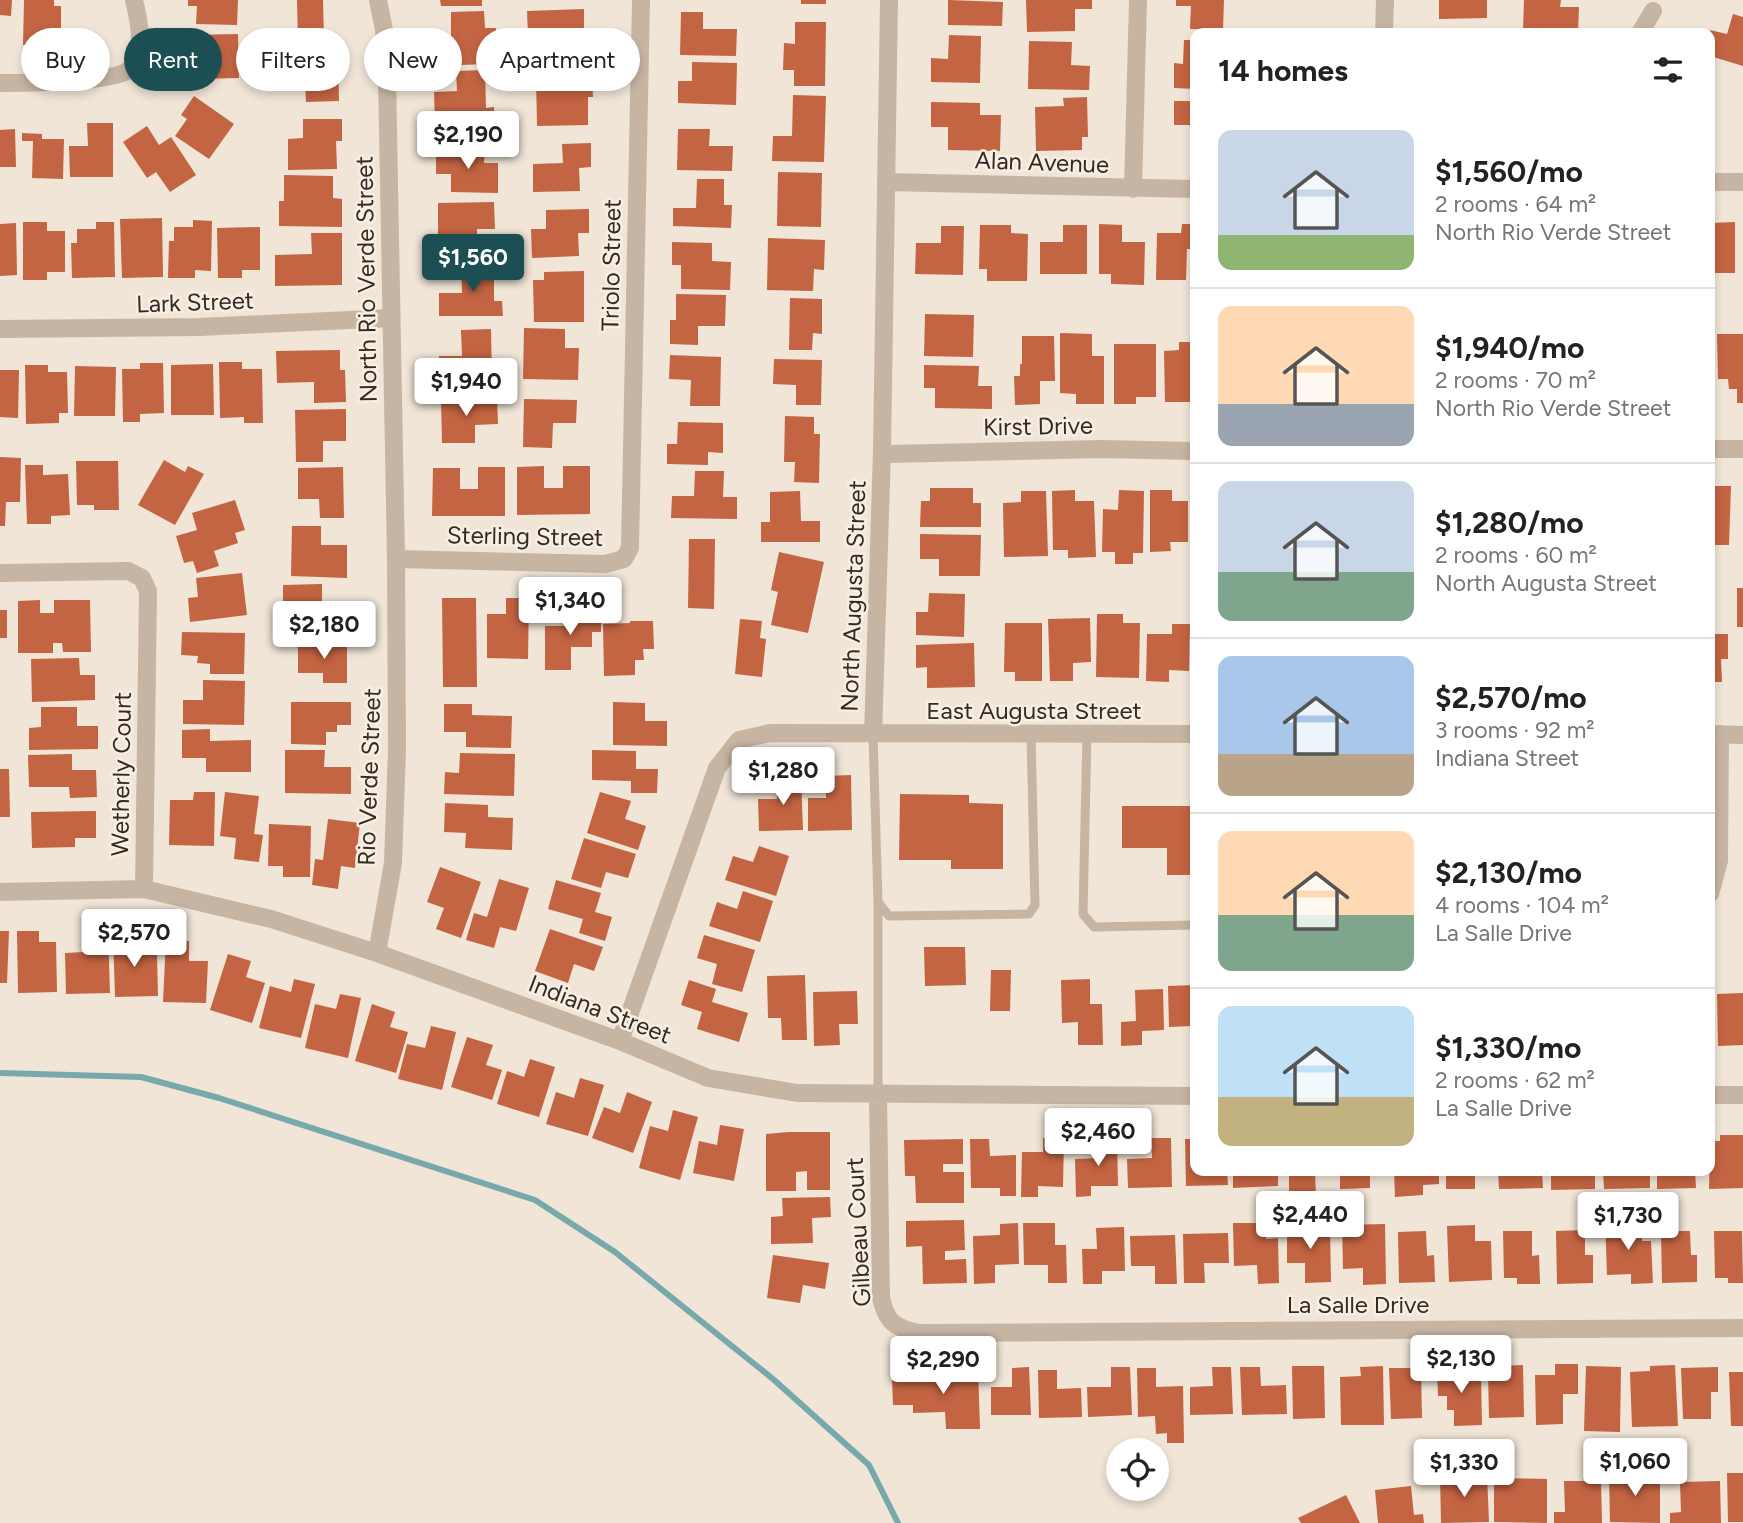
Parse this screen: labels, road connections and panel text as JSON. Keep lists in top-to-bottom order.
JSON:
{
  "streets": {
    "street": [
      "Alan Avenue",
      "Triolo Street",
      "North Rio Verde Street",
      "Lark Street",
      "Kirst Drive",
      "Sterling Street",
      "North Augusta Street",
      "East Augusta Street",
      "Wetherly Court",
      "Rio Verde Street",
      "Indiana Street",
      "Gilbeau Court",
      "La Salle Drive"
    ]
  },
  "crossings": [
    ["Alan Avenue", "North Augusta Street"],
    ["Triolo Street", "Sterling Street"],
    ["North Rio Verde Street", "Lark Street"],
    ["North Rio Verde Street", "Sterling Street"],
    ["North Rio Verde Street", "Rio Verde Street"],
    ["Kirst Drive", "North Augusta Street"],
    ["Sterling Street", "Rio Verde Street"],
    ["North Augusta Street", "East Augusta Street"],
    ["North Augusta Street", "Indiana Street"],
    ["Wetherly Court", "Indiana Street"],
    ["Rio Verde Street", "Indiana Street"],
    ["Indiana Street", "Gilbeau Court"],
    ["Gilbeau Court", "La Salle Drive"]
  ],
  "page": {
    "chip": [
      "Buy",
      "Rent",
      "Filters",
      "New",
      "Apartment"
    ],
    "heading": "14 homes",
    "price": [
      "$2,190",
      "$1,560",
      "$1,940",
      "$1,340",
      "$2,180",
      "$1,280",
      "$2,570",
      "$2,460",
      "$2,440",
      "$1,730",
      "$2,130",
      "$2,290",
      "$1,060",
      "$1,330"
    ],
    "list": [
      {
        "name": "$1,560/mo",
        "note": "2 rooms · 64 m² · North Rio Verde Street"
      },
      {
        "name": "$1,940/mo",
        "note": "2 rooms · 70 m² · North Rio Verde Street"
      },
      {
        "name": "$1,280/mo",
        "note": "2 rooms · 60 m² · North Augusta Street"
      },
      {
        "name": "$2,570/mo",
        "note": "3 rooms · 92 m² · Indiana Street"
      },
      {
        "name": "$2,130/mo",
        "note": "4 rooms · 104 m² · La Salle Drive"
      },
      {
        "name": "$1,330/mo",
        "note": "2 rooms · 62 m² · La Salle Drive"
      }
    ]
  }
}
